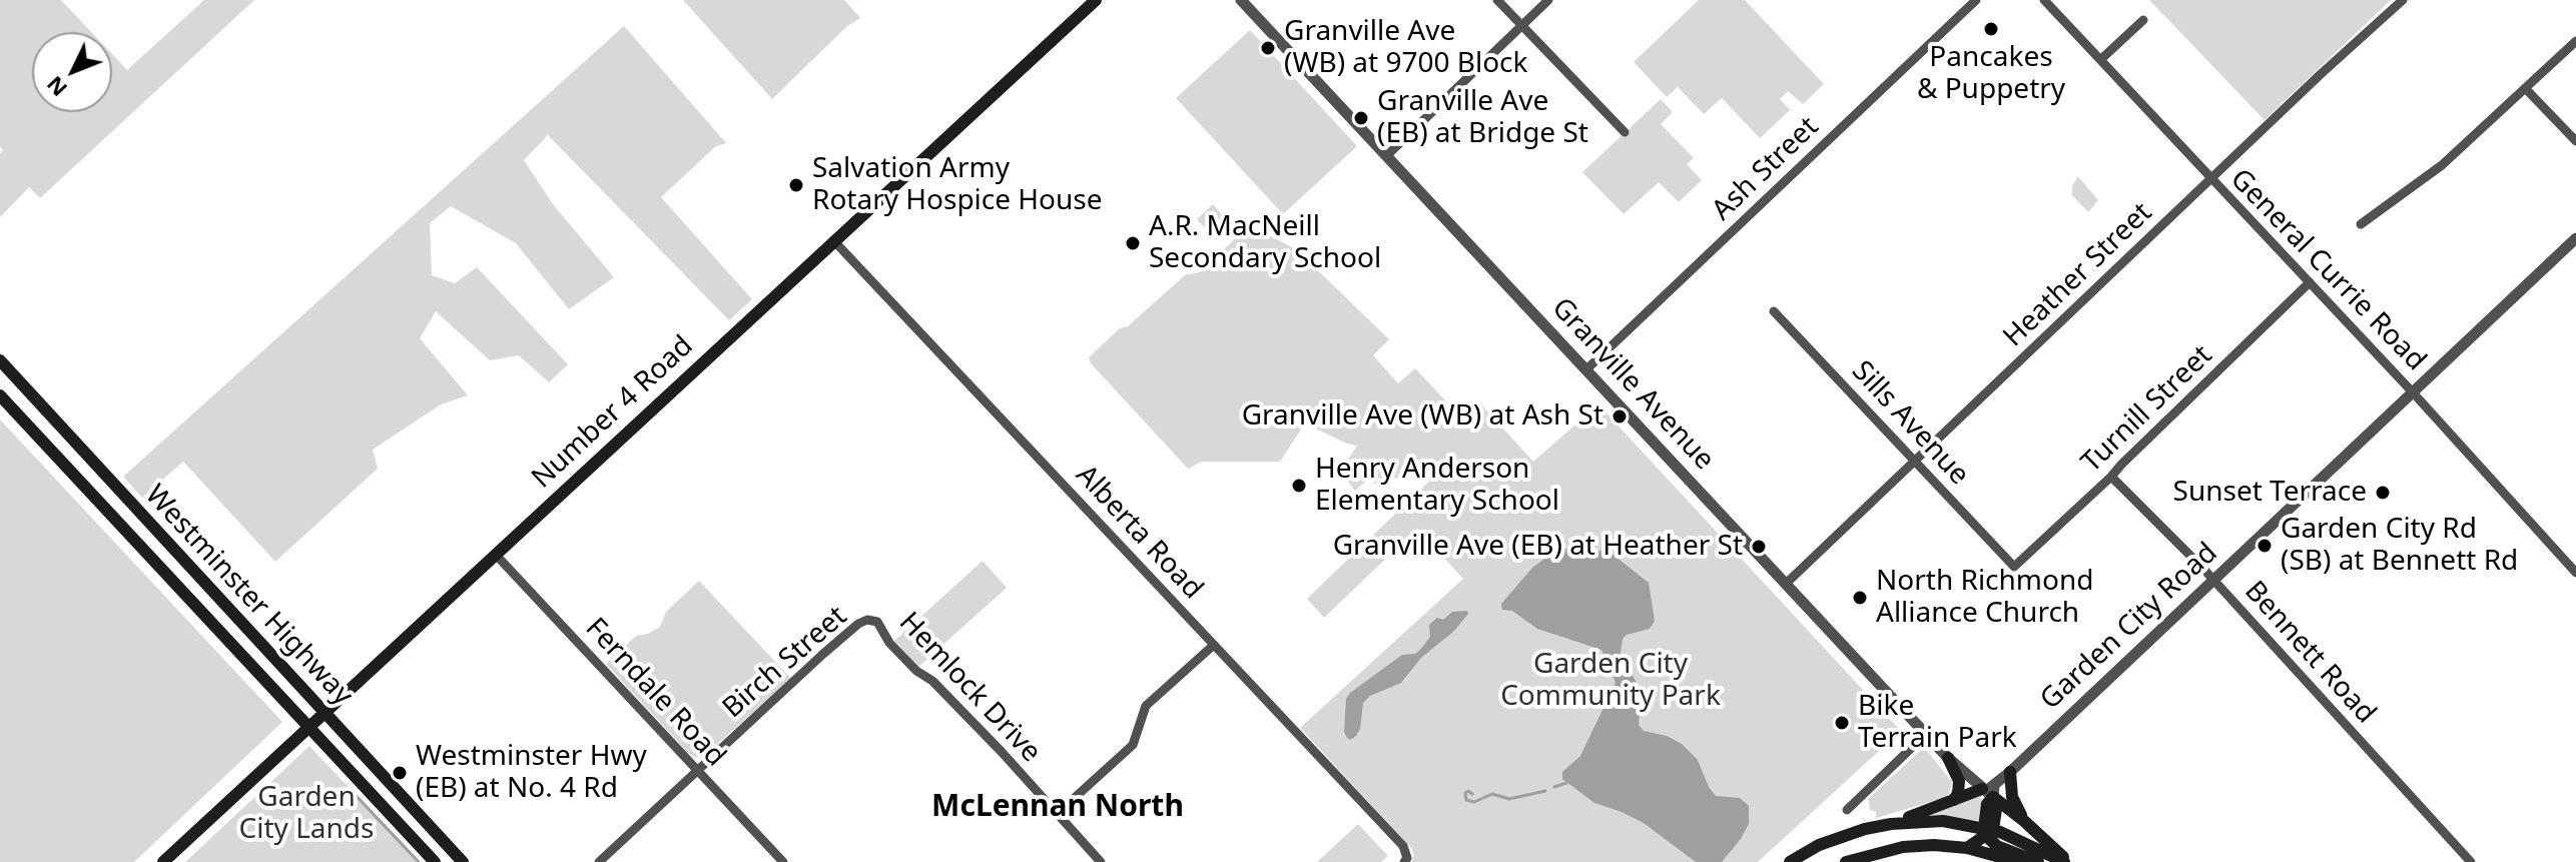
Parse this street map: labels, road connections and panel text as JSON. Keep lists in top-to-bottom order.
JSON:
{
  "streets": {
    "main road": ["Number 4 Road", "Westminster Highway"],
    "street": [
      "Ash Street",
      "General Currie Road",
      "Heather Street",
      "Granville Avenue",
      "Turnill Street",
      "Sills Avenue",
      "Alberta Road",
      "Garden City Road",
      "Bennett Road",
      "Birch Street",
      "Hemlock Drive",
      "Ferndale Road"
    ]
  },
  "crossings": [
    ["Ash Street", "Granville Avenue"],
    ["General Currie Road", "Heather Street"],
    ["General Currie Road", "Turnill Street"],
    ["General Currie Road", "Garden City Road"],
    ["Heather Street", "Granville Avenue"],
    ["Heather Street", "Sills Avenue"],
    ["Granville Avenue", "Garden City Road"],
    ["Turnill Street", "Sills Avenue"],
    ["Turnill Street", "Bennett Road"],
    ["Number 4 Road", "Alberta Road"],
    ["Number 4 Road", "Westminster Highway"],
    ["Number 4 Road", "Ferndale Road"],
    ["Garden City Road", "Bennett Road"],
    ["Birch Street", "Hemlock Drive"],
    ["Birch Street", "Ferndale Road"]
  ],
  "districts": ["McLennan North"],
  "parks": ["Garden City Community Park", "Garden City Lands"],
  "places": [
    "Pancakes & Puppetry",
    "Granville Ave (WB) at 9700 Block",
    "Granville Ave (EB) at Bridge St",
    "Salvation Army Rotary Hospice House",
    "A.R. MacNeill Secondary School",
    "Granville Ave (WB) at Ash St",
    "Henry Anderson Elementary School",
    "Sunset Terrace",
    "Garden City Rd (SB) at Bennett Rd",
    "Granville Ave (EB) at Heather St",
    "North Richmond Alliance Church",
    "Bike Terrain Park",
    "Westminster Hwy (EB) at No. 4 Rd"
  ],
  "north": "bottom left"
}
